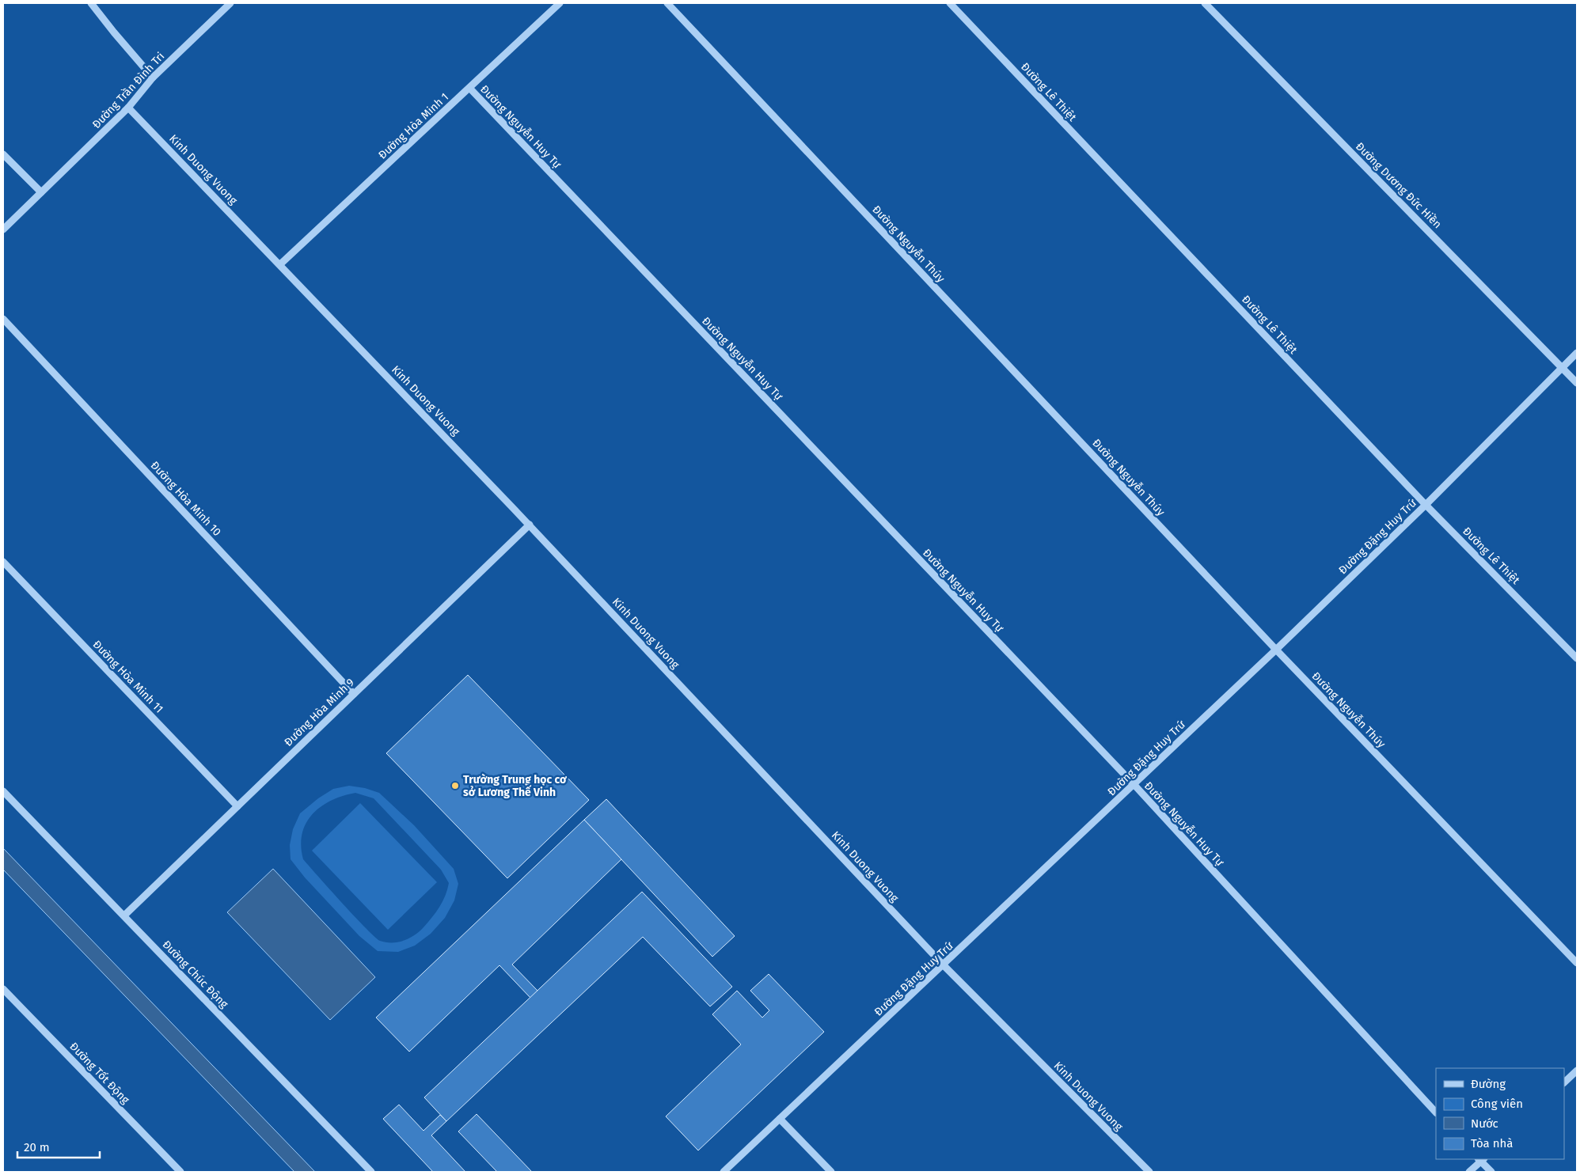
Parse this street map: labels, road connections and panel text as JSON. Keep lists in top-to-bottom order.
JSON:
{
  "streets": {
    "street": [
      "Đường Trần Đình Tri",
      "Đường Lê Thiệt",
      "Đường Hòa Minh 1",
      "Đường Nguyễn Huy Tự",
      "Kinh Duong Vuong",
      "Đường Dương Đức Hiền",
      "Đường Nguyễn Thúy",
      "Đường Hòa Minh 10",
      "Đường Đặng Huy Trứ",
      "Đường Hòa Minh 11",
      "Đường Hòa Minh 9",
      "Đường Chúc Động",
      "Đường Tốt Động"
    ]
  },
  "crossings": [
    ["Đường Trần Đình Tri", "Kinh Duong Vuong"],
    ["Đường Lê Thiệt", "Đường Đặng Huy Trứ"],
    ["Đường Hòa Minh 1", "Đường Nguyễn Huy Tự"],
    ["Đường Hòa Minh 1", "Kinh Duong Vuong"],
    ["Đường Nguyễn Huy Tự", "Đường Đặng Huy Trứ"],
    ["Kinh Duong Vuong", "Đường Đặng Huy Trứ"],
    ["Kinh Duong Vuong", "Đường Hòa Minh 9"],
    ["Đường Dương Đức Hiền", "Đường Đặng Huy Trứ"],
    ["Đường Nguyễn Thúy", "Đường Đặng Huy Trứ"],
    ["Đường Hòa Minh 10", "Đường Hòa Minh 9"],
    ["Đường Hòa Minh 11", "Đường Hòa Minh 9"],
    ["Đường Hòa Minh 9", "Đường Chúc Động"]
  ],
  "places": ["Trường Trung học cơ sở Lương Thế Vinh"],
  "legend": [
    "Đường",
    "Công viên",
    "Nước",
    "Tòa nhà"
  ],
  "scale_bar": "20 m"
}
